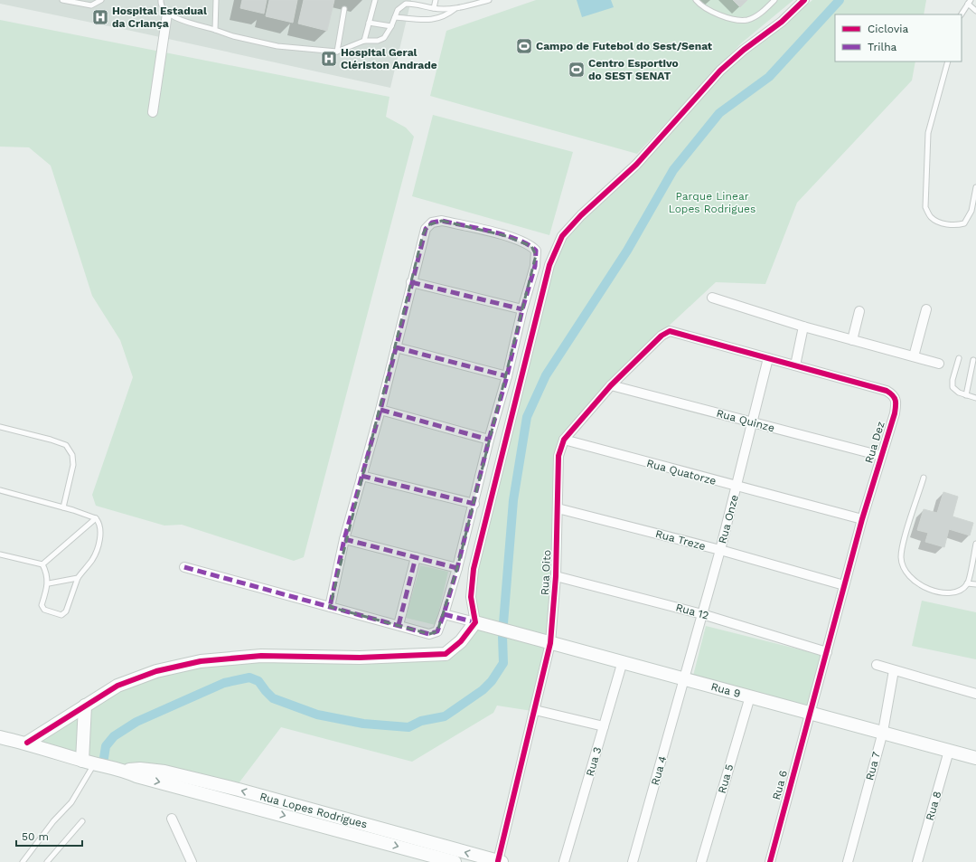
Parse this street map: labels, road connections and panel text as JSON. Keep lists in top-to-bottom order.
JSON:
{
  "streets": {
    "street": [
      "Rua Quinze",
      "Rua Dez",
      "Rua Quatorze",
      "Rua Onze",
      "Rua Treze",
      "Rua Oito",
      "Rua 12",
      "Rua 9",
      "Rua 3",
      "Rua 7",
      "Rua 4",
      "Rua 5",
      "Rua 6",
      "Rua 8",
      "Rua Lopes Rodrigues"
    ]
  },
  "crossings": [
    ["Rua Quinze", "Rua Dez"],
    ["Rua Quinze", "Rua Onze"],
    ["Rua Quinze", "Rua Oito"],
    ["Rua Dez", "Rua Quatorze"],
    ["Rua Dez", "Rua Onze"],
    ["Rua Dez", "Rua Treze"],
    ["Rua Dez", "Rua Oito"],
    ["Rua Dez", "Rua 12"],
    ["Rua Dez", "Rua 9"],
    ["Rua Dez", "Rua 6"],
    ["Rua Quatorze", "Rua Onze"],
    ["Rua Quatorze", "Rua Oito"],
    ["Rua Onze", "Rua Treze"],
    ["Rua Onze", "Rua 12"],
    ["Rua Onze", "Rua 9"],
    ["Rua Onze", "Rua 4"],
    ["Rua Treze", "Rua Oito"],
    ["Rua Oito", "Rua 12"],
    ["Rua Oito", "Rua 9"],
    ["Rua Oito", "Rua Lopes Rodrigues"],
    ["Rua 9", "Rua 3"],
    ["Rua 9", "Rua 7"],
    ["Rua 9", "Rua 4"],
    ["Rua 9", "Rua 5"],
    ["Rua 9", "Rua 6"],
    ["Rua 9", "Rua 8"]
  ],
  "parks": ["Parque Linear Lopes Rodrigues"],
  "places": {
    "hospital": ["Hospital Estadual da Criança", "Hospital Geral Clériston Andrade"],
    "sports": ["Campo de Futebol do Sest/Senat", "Centro Esportivo do SEST SENAT"]
  },
  "legend": ["Ciclovia", "Trilha"],
  "scale_bar": "50 m"
}
